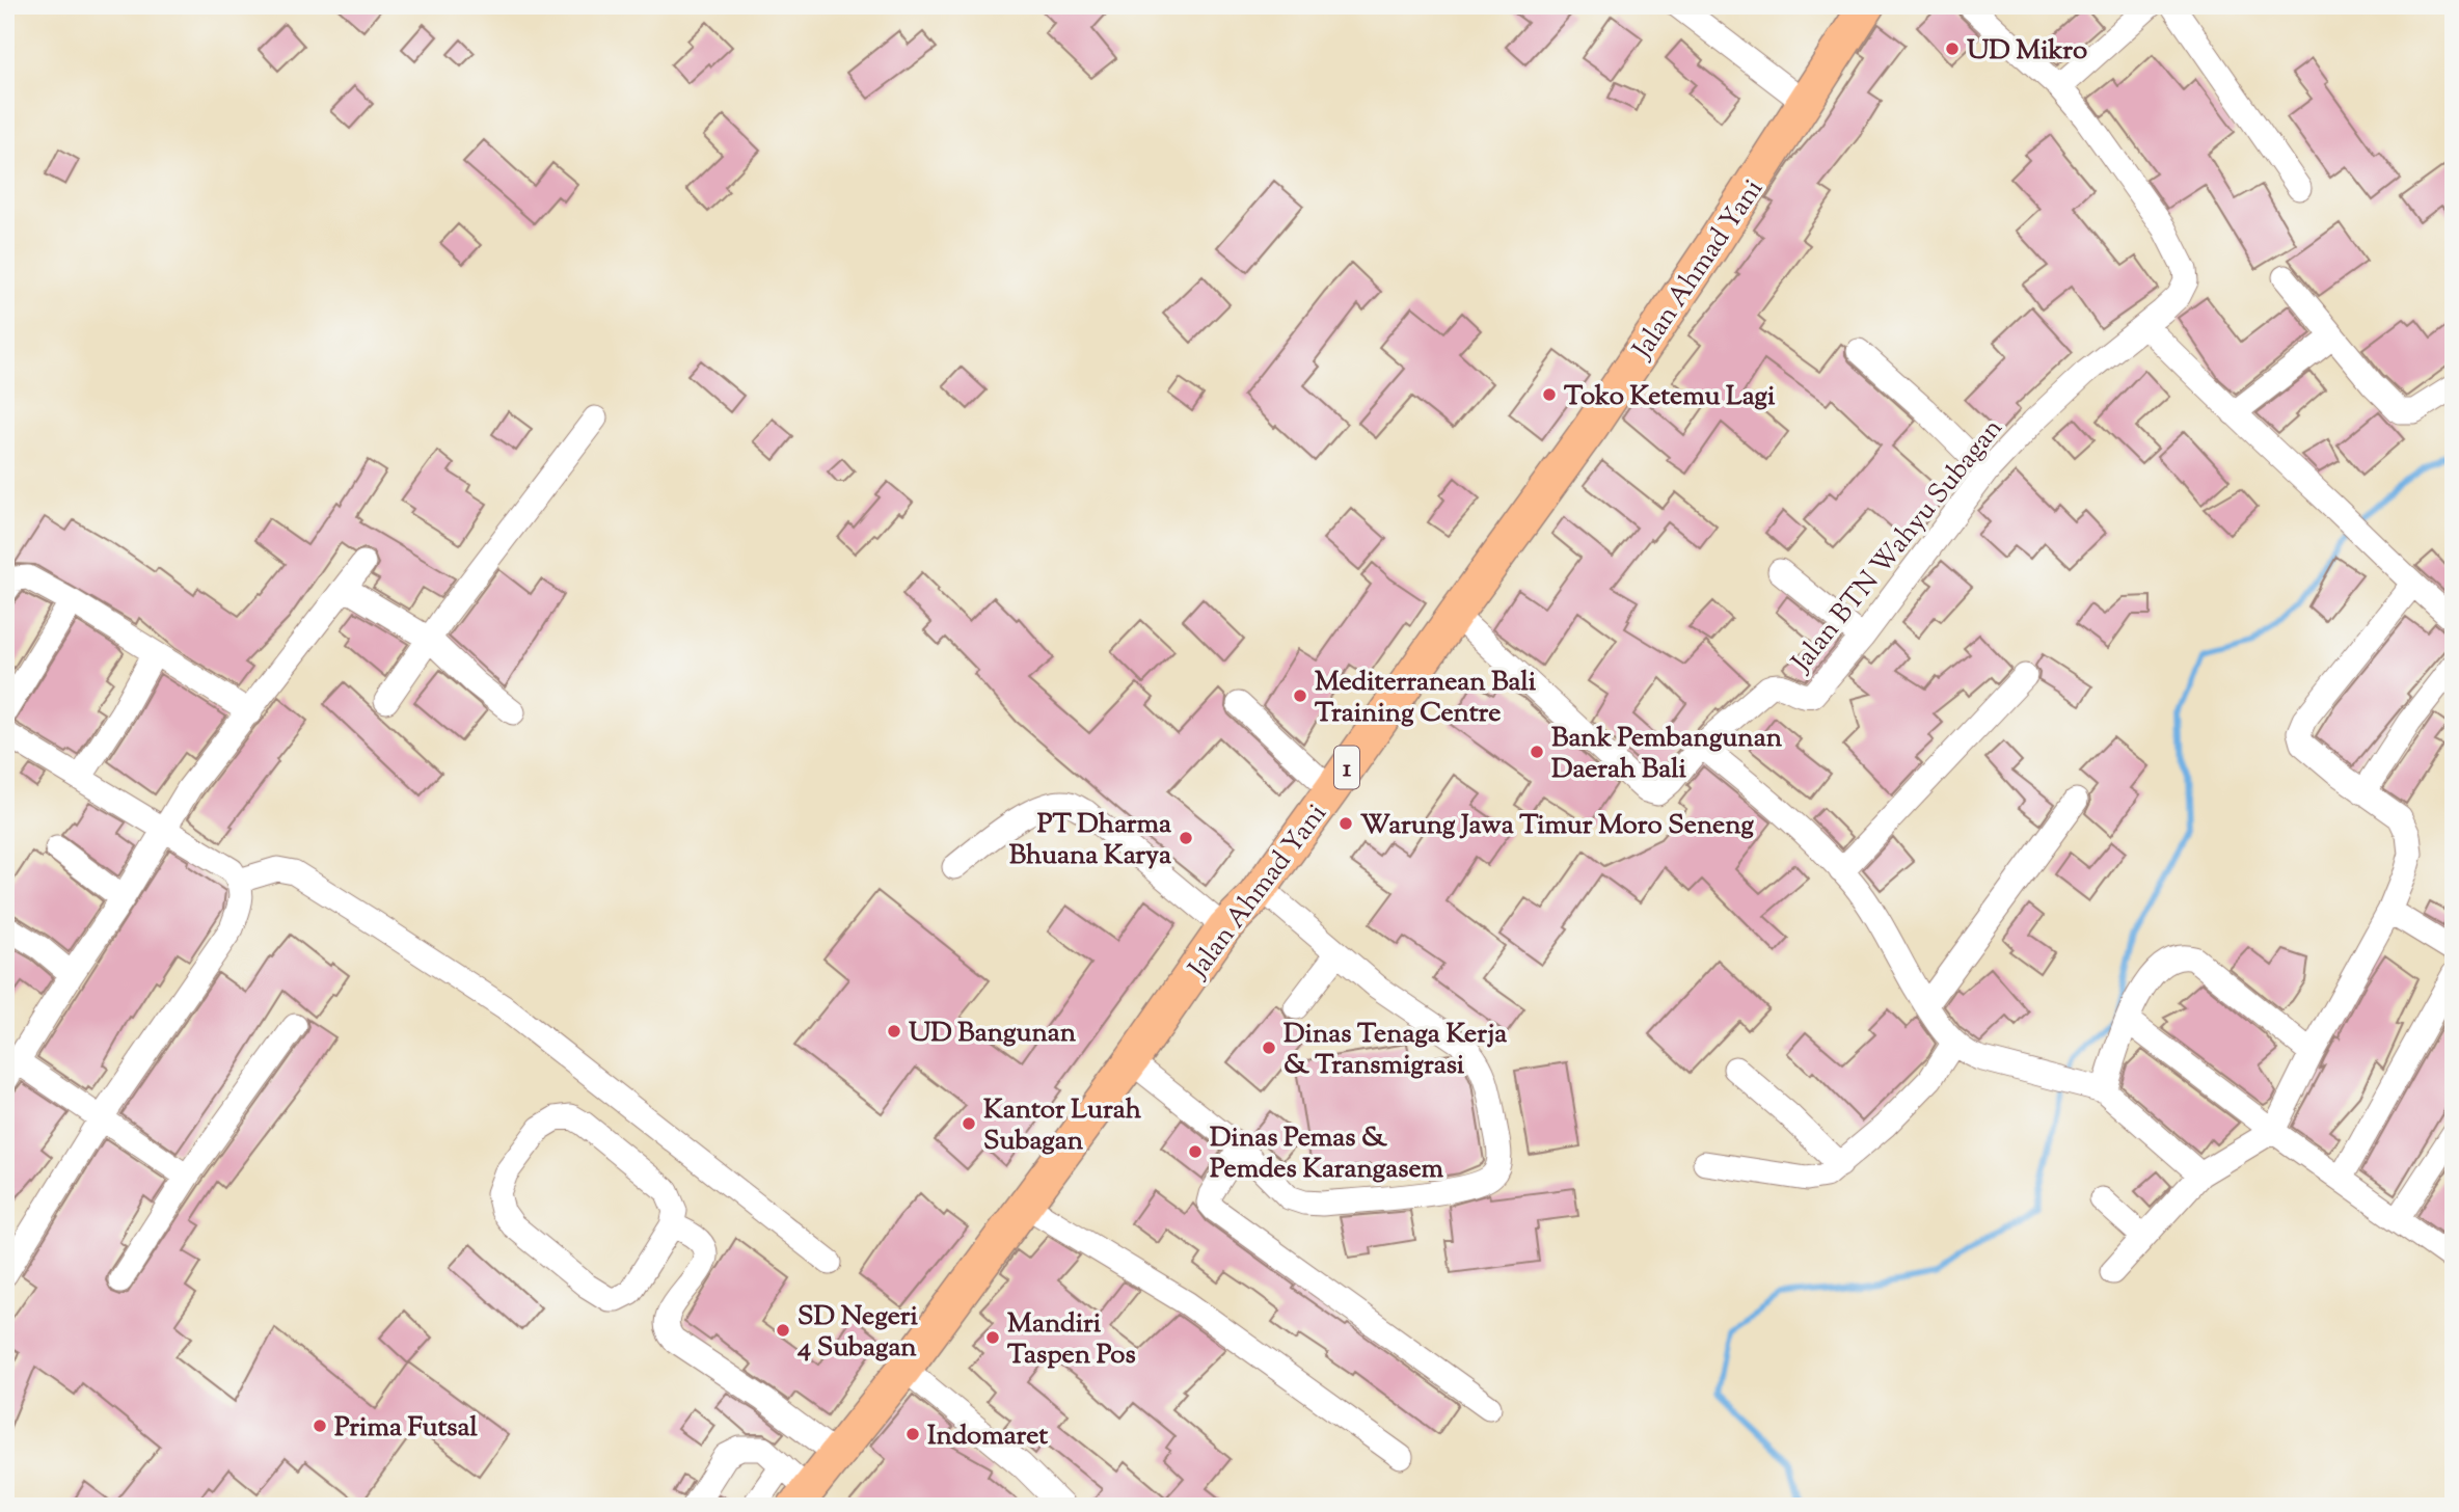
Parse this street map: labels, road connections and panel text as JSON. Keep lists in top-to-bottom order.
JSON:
{
  "streets": {
    "highway": ["Jalan Ahmad Yani", "1"],
    "street": ["Jalan BTN Wahyu Subagan"]
  },
  "crossings": [
    ["Jalan Ahmad Yani", "Jalan BTN Wahyu Subagan"]
  ],
  "places": [
    "UD Mikro",
    "Toko Ketemu Lagi",
    "Mediterranean Bali Training Centre",
    "Bank Pembangunan Daerah Bali",
    "Warung Jawa Timur Moro Seneng",
    "PT Dharma Bhuana Karya",
    "UD Bangunan",
    "Dinas Tenaga Kerja & Transmigrasi",
    "Kantor Lurah Subagan",
    "Dinas Pemas & Pemdes Karangasem",
    "SD Negeri 4 Subagan",
    "Mandiri Taspen Pos",
    "Prima Futsal",
    "Indomaret"
  ]
}
